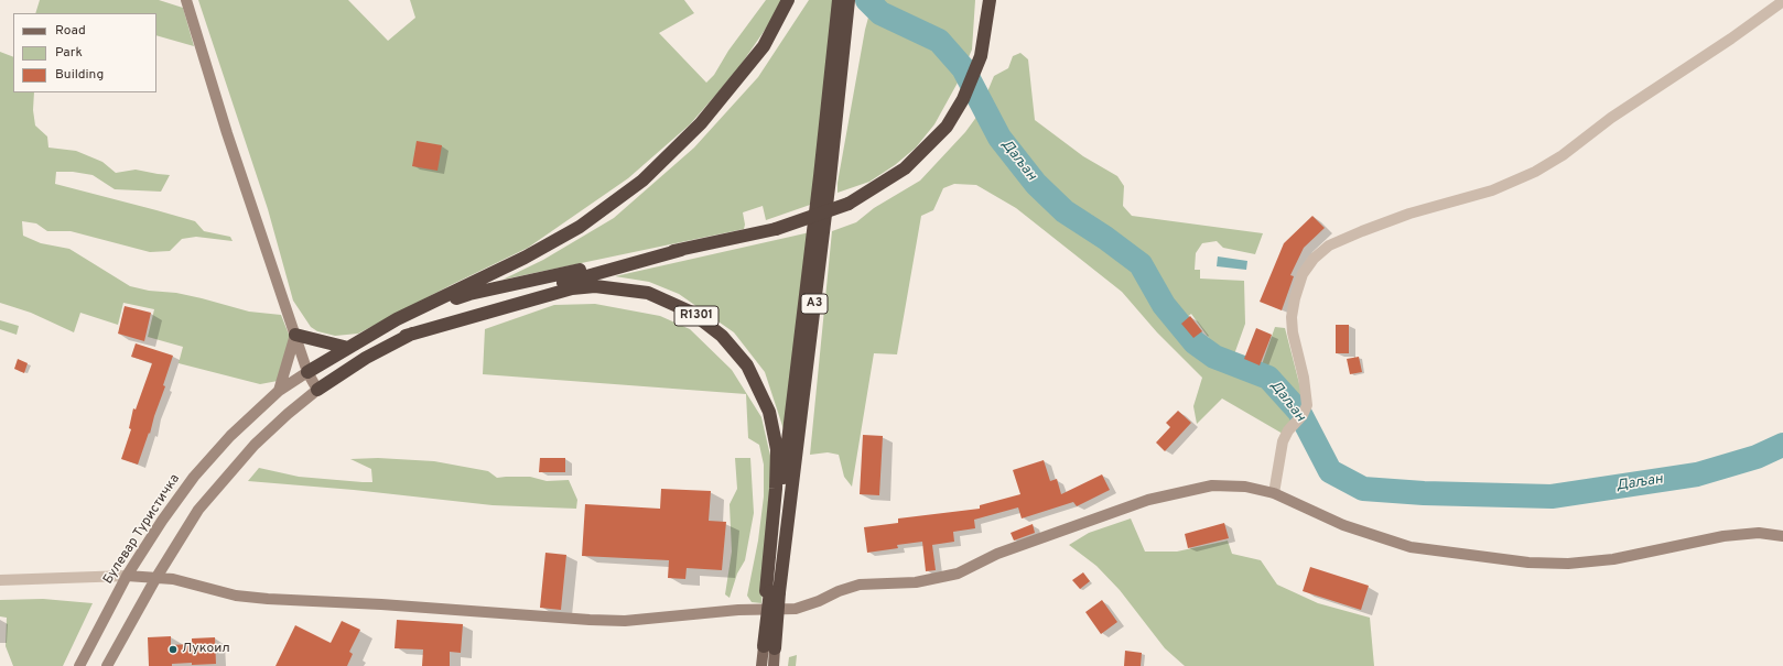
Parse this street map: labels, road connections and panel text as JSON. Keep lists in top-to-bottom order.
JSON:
{
  "streets": {
    "highway": ["A3", "R1301"],
    "street": ["Булевар Туристичка"]
  },
  "crossings": [
    ["A3", "R1301"],
    ["R1301", "Булевар Туристичка"]
  ],
  "water": ["Даљан"],
  "places": ["Лукоил"],
  "legend": ["Road", "Park", "Building"]
}
